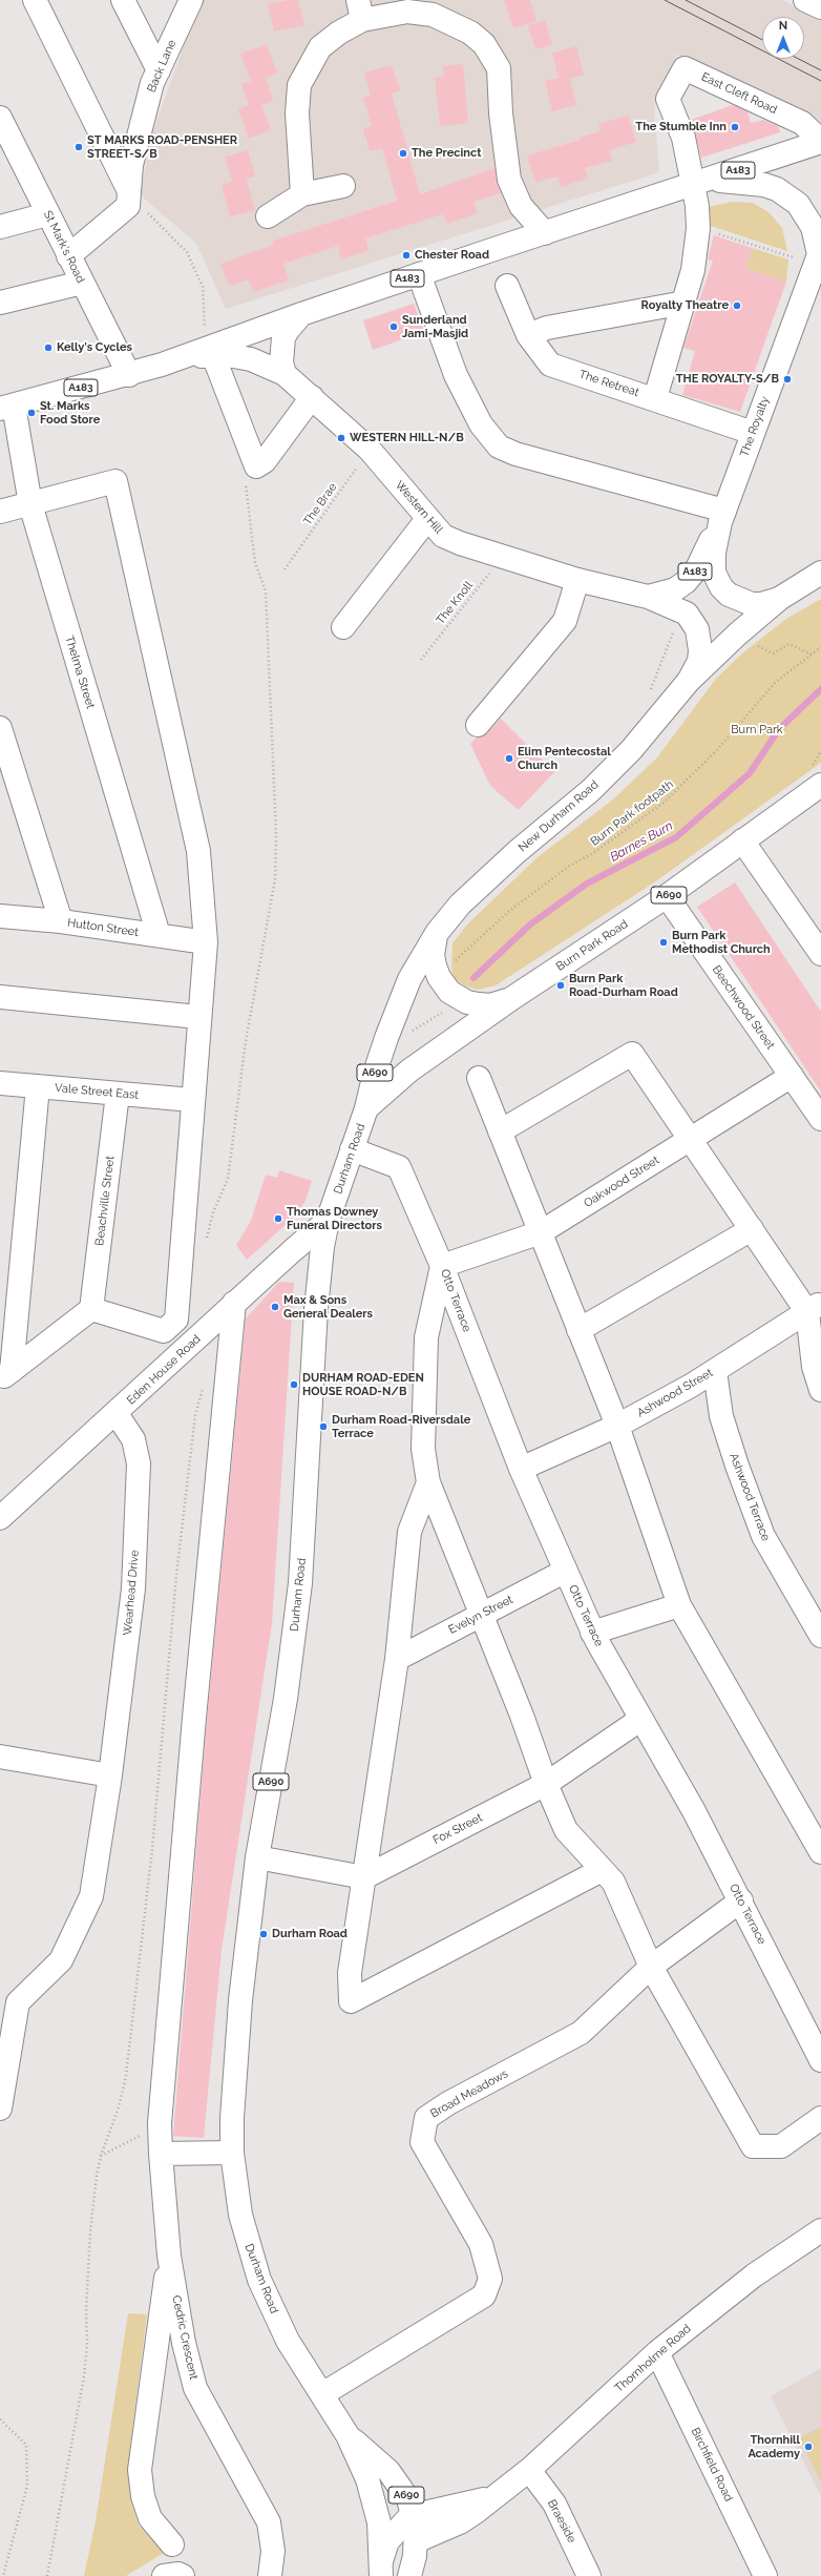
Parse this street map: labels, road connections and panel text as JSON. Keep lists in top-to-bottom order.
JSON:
{
  "streets": {
    "main road": [
      "Back Lane",
      "East Cleft Road",
      "A183",
      "St Mark's Road",
      "The Retreat",
      "The Royalty",
      "Western Hill",
      "Thelma Street",
      "New Durham Road",
      "A690",
      "Hutton Street",
      "Burn Park Road",
      "Beechwood Street",
      "Vale Street East",
      "Durham Road",
      "Oakwood Street",
      "Beachville Street",
      "Otto Terrace",
      "Eden House Road",
      "Ashwood Street",
      "Ashwood Terrace",
      "Wearhead Drive",
      "Evelyn Street",
      "Fox Street",
      "Broad Meadows",
      "Cedric Crescent",
      "Thornholme Road",
      "Birchfield Road",
      "Braeside"
    ],
    "path": ["The Brae", "The Knoll", "Burn Park footpath"]
  },
  "crossings": [
    ["East Cleft Road", "A183"],
    ["A183", "St Mark's Road"],
    ["A183", "The Royalty"],
    ["A183", "Western Hill"],
    ["A183", "Thelma Street"],
    ["The Retreat", "The Royalty"],
    ["The Royalty", "New Durham Road"],
    ["The Brae", "Western Hill"],
    ["Western Hill", "The Knoll"],
    ["Western Hill", "New Durham Road"],
    ["Thelma Street", "Hutton Street"],
    ["Burn Park footpath", "A690"],
    ["New Durham Road", "A690"],
    ["New Durham Road", "Burn Park Road"],
    ["New Durham Road", "Durham Road"],
    ["A690", "Burn Park Road"],
    ["Burn Park Road", "Beechwood Street"],
    ["Burn Park Road", "Durham Road"],
    ["Beechwood Street", "Oakwood Street"],
    ["Vale Street East", "Beachville Street"],
    ["Durham Road", "Otto Terrace"],
    ["Durham Road", "Eden House Road"],
    ["Durham Road", "Broad Meadows"],
    ["Durham Road", "Thornholme Road"],
    ["Oakwood Street", "Otto Terrace"],
    ["Otto Terrace", "Ashwood Street"],
    ["Otto Terrace", "Evelyn Street"],
    ["Otto Terrace", "Fox Street"],
    ["Otto Terrace", "Broad Meadows"],
    ["Eden House Road", "Wearhead Drive"],
    ["Eden House Road", "Cedric Crescent"],
    ["Ashwood Street", "Ashwood Terrace"],
    ["Thornholme Road", "Birchfield Road"],
    ["Thornholme Road", "Braeside"]
  ],
  "water": ["Barnes Burn"],
  "parks": ["Burn Park"],
  "places": [
    "The Stumble Inn",
    "ST MARKS ROAD-PENSHER STREET-S/B",
    "The Precinct",
    "Chester Road",
    "Royalty Theatre",
    "Sunderland Jami-Masjid",
    "Kelly's Cycles",
    "THE ROYALTY-S/B",
    "St. Marks Food Store",
    "WESTERN HILL-N/B",
    "Elim Pentecostal Church",
    "Burn Park Methodist Church",
    "Burn Park Road-Durham Road",
    "Thomas Downey Funeral Directors",
    "Max & Sons General Dealers",
    "DURHAM ROAD-EDEN HOUSE ROAD-N/B",
    "Durham Road-Riversdale Terrace",
    "Durham Road",
    "Thornhill Academy"
  ],
  "north": "top"
}
